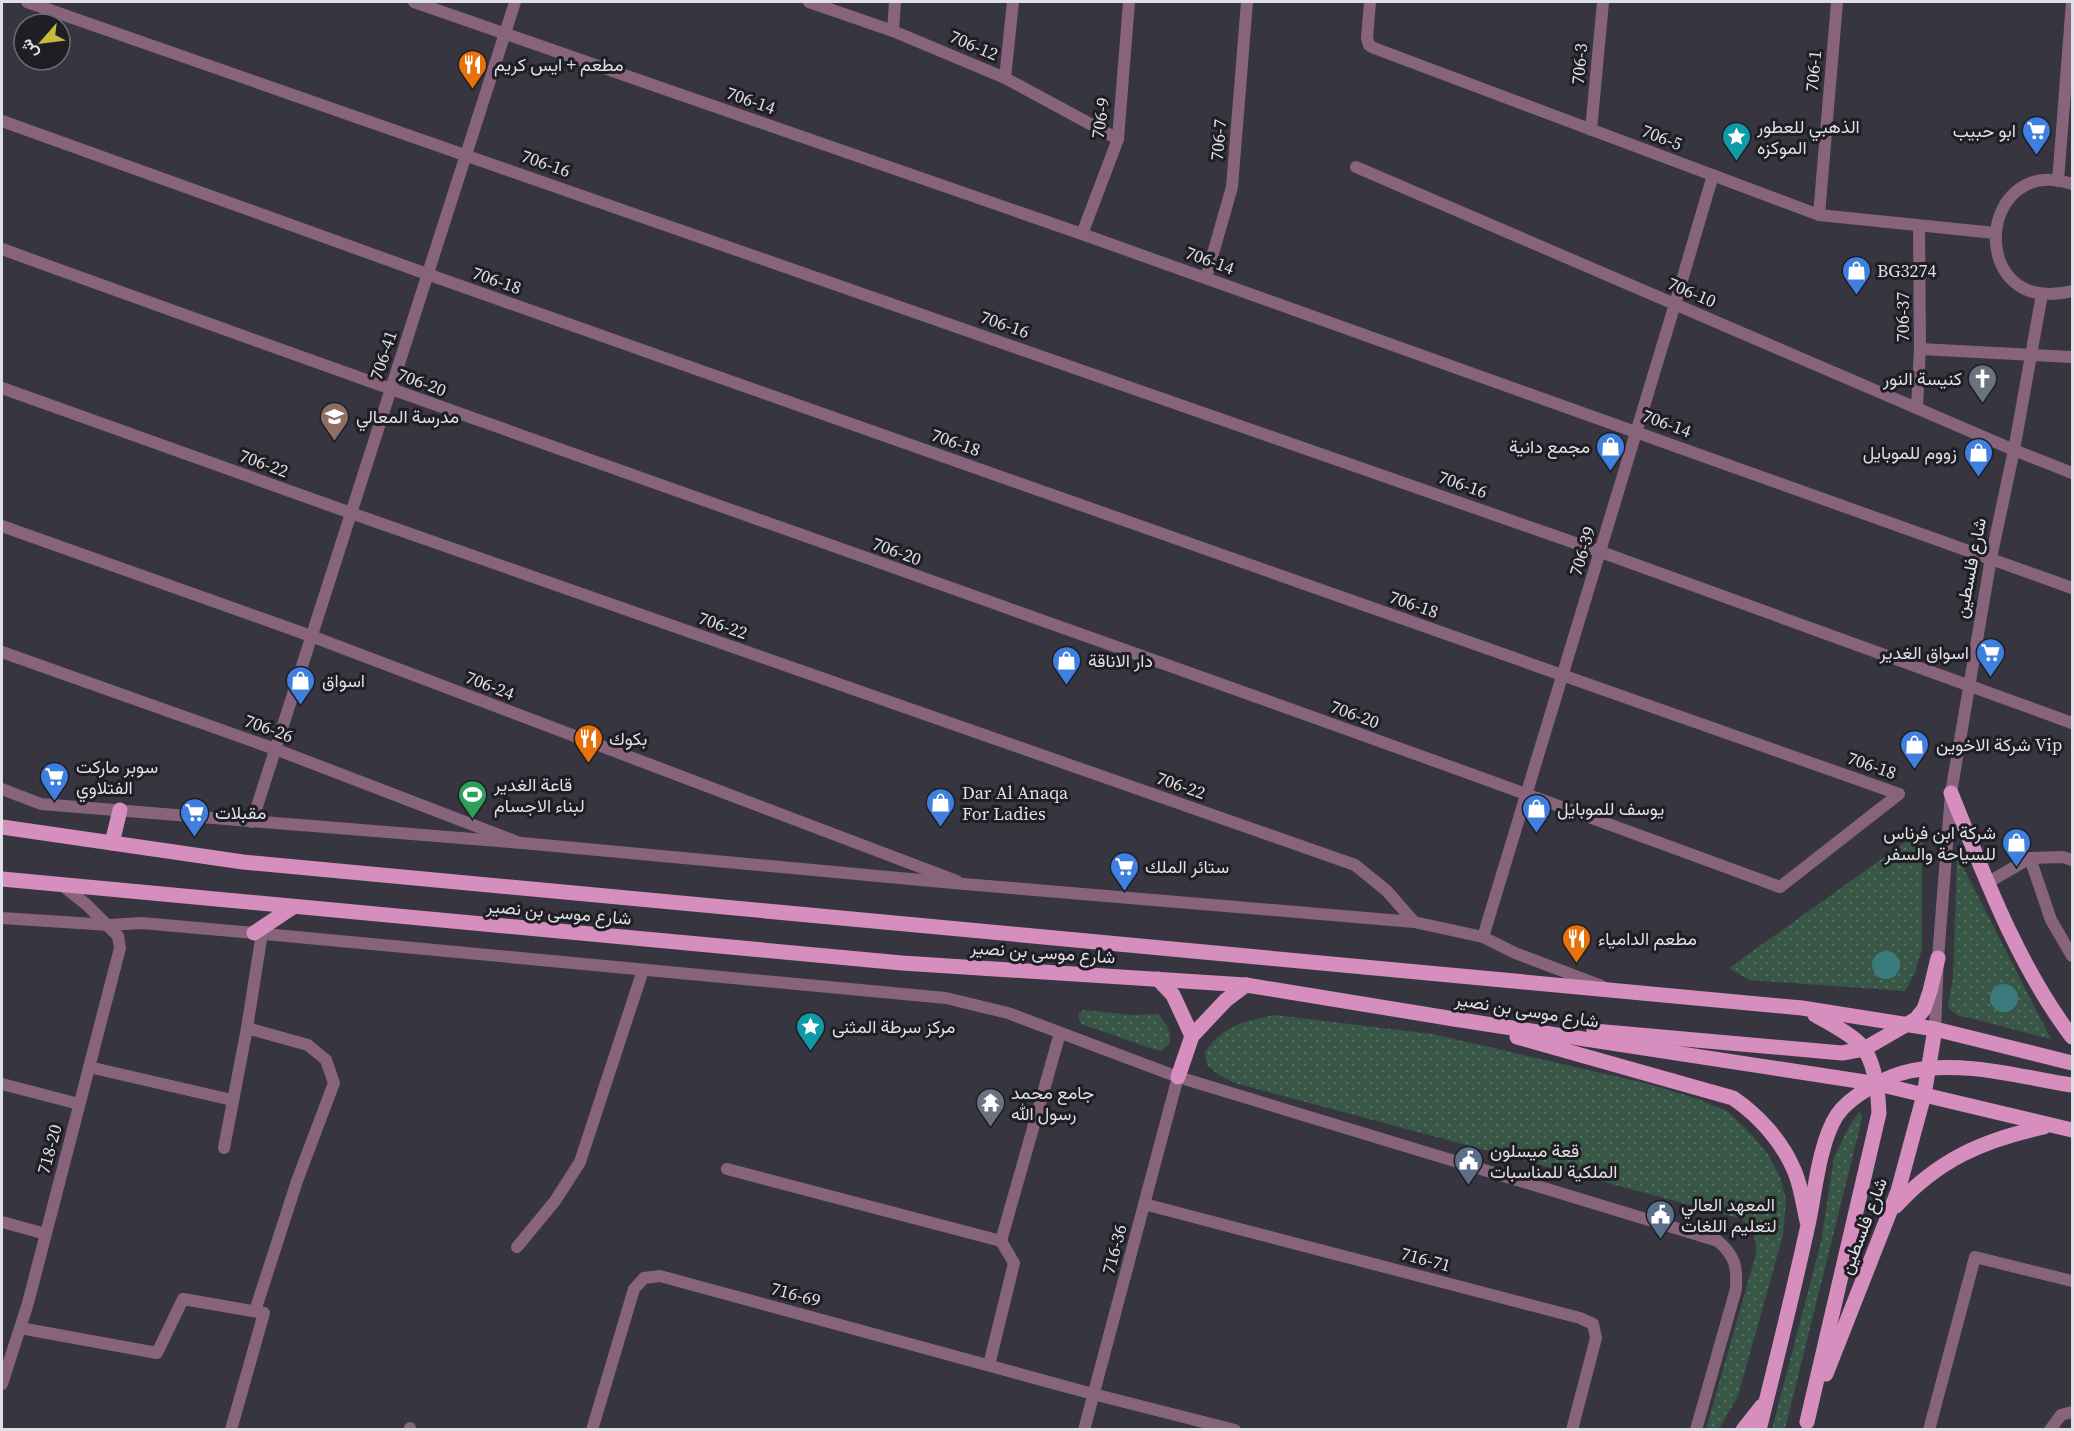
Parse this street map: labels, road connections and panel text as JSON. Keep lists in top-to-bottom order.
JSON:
{
  "streets": {
    "main road": ["شارع فلسطين", "شارع موسى بن نصير"],
    "street": [
      "706-12",
      "706-3",
      "706-1",
      "706-14",
      "706-9",
      "706-5",
      "706-7",
      "706-16",
      "706-18",
      "706-10",
      "706-37",
      "706-41",
      "706-20",
      "706-22",
      "706-39",
      "706-24",
      "706-26",
      "718-20",
      "716-36",
      "716-71",
      "716-69"
    ]
  },
  "crossings": [
    ["706-12", "706-9"],
    ["706-3", "706-5"],
    ["706-1", "706-5"],
    ["706-14", "706-9"],
    ["706-14", "706-7"],
    ["706-14", "706-41"],
    ["706-14", "706-39"],
    ["706-14", "شارع فلسطين"],
    ["706-5", "706-37"],
    ["706-5", "706-39"],
    ["706-16", "706-41"],
    ["706-16", "706-39"],
    ["706-16", "شارع فلسطين"],
    ["706-18", "706-41"],
    ["706-18", "706-20"],
    ["706-18", "706-39"],
    ["706-10", "706-37"],
    ["706-10", "706-39"],
    ["706-10", "شارع فلسطين"],
    ["706-41", "706-20"],
    ["706-41", "706-22"],
    ["706-41", "706-24"],
    ["706-41", "706-26"],
    ["706-20", "706-39"],
    ["شارع فلسطين", "شارع موسى بن نصير"],
    ["716-36", "716-71"],
    ["716-36", "716-69"]
  ],
  "places": {
    "restaurant": ["مطعم + ايس كريم", "بكوك", "مطعم الدامياء"],
    "supermarket": [
      "ابو حبيب",
      "اسواق الغدير",
      "سوبر ماركت الفتلاوي",
      "مقبلات",
      "ستائر الملك"
    ],
    "place": ["الذهبي للعطور الموكزه", "مركز سرطة المثنى"],
    "shop": [
      "BG3274",
      "مجمع دانية",
      "زووم للموبايل",
      "دار الاناقة",
      "اسواق",
      "شركة الاخوين Vip",
      "Dar Al Anaqa For Ladies",
      "يوسف للموبايل",
      "شركة ابن فرناس للسياحة والسفر"
    ],
    "church": ["كنيسة النور"],
    "school or university": ["مدرسة المعالي"],
    "sports": ["قاعة الغدير لبناء الاجسام"],
    "temple": ["جامع محمد رسول الله"],
    "public building": ["قعة ميسلون الملكية للمناسبات", "المعهد العالي لتعليم اللغات"]
  },
  "north": "bottom left"
}
